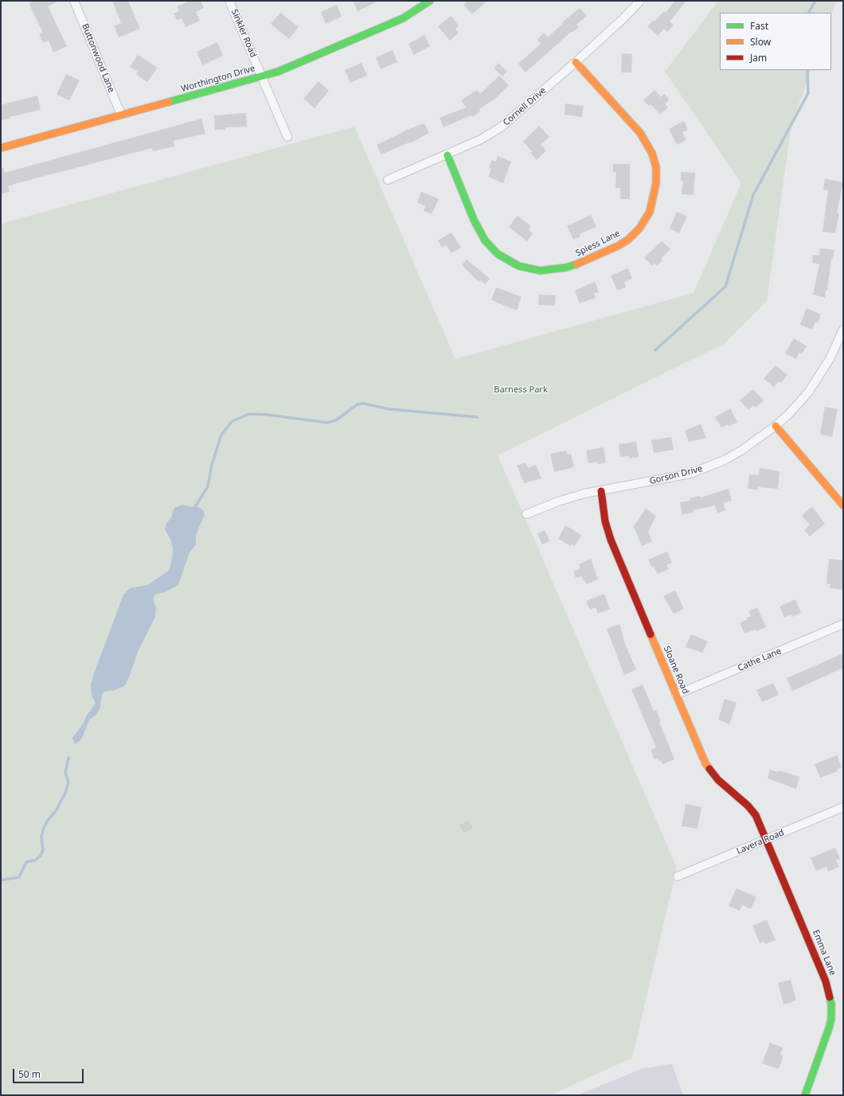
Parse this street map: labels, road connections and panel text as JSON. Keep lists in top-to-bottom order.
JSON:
{
  "streets": {
    "street": [
      "Sinkler Road",
      "Buttonwood Lane",
      "Worthington Drive",
      "Cornell Drive",
      "Spiess Lane",
      "Gorson Drive",
      "Cathe Lane",
      "Sloane Road",
      "Lavera Road",
      "Emma Lane"
    ]
  },
  "crossings": [
    ["Sinkler Road", "Worthington Drive"],
    ["Buttonwood Lane", "Worthington Drive"],
    ["Cornell Drive", "Spiess Lane"],
    ["Gorson Drive", "Sloane Road"],
    ["Cathe Lane", "Sloane Road"],
    ["Sloane Road", "Lavera Road"],
    ["Sloane Road", "Emma Lane"],
    ["Lavera Road", "Emma Lane"]
  ],
  "parks": ["Barness Park"],
  "legend": ["Fast", "Slow", "Jam"],
  "scale_bar": "50 m"
}
